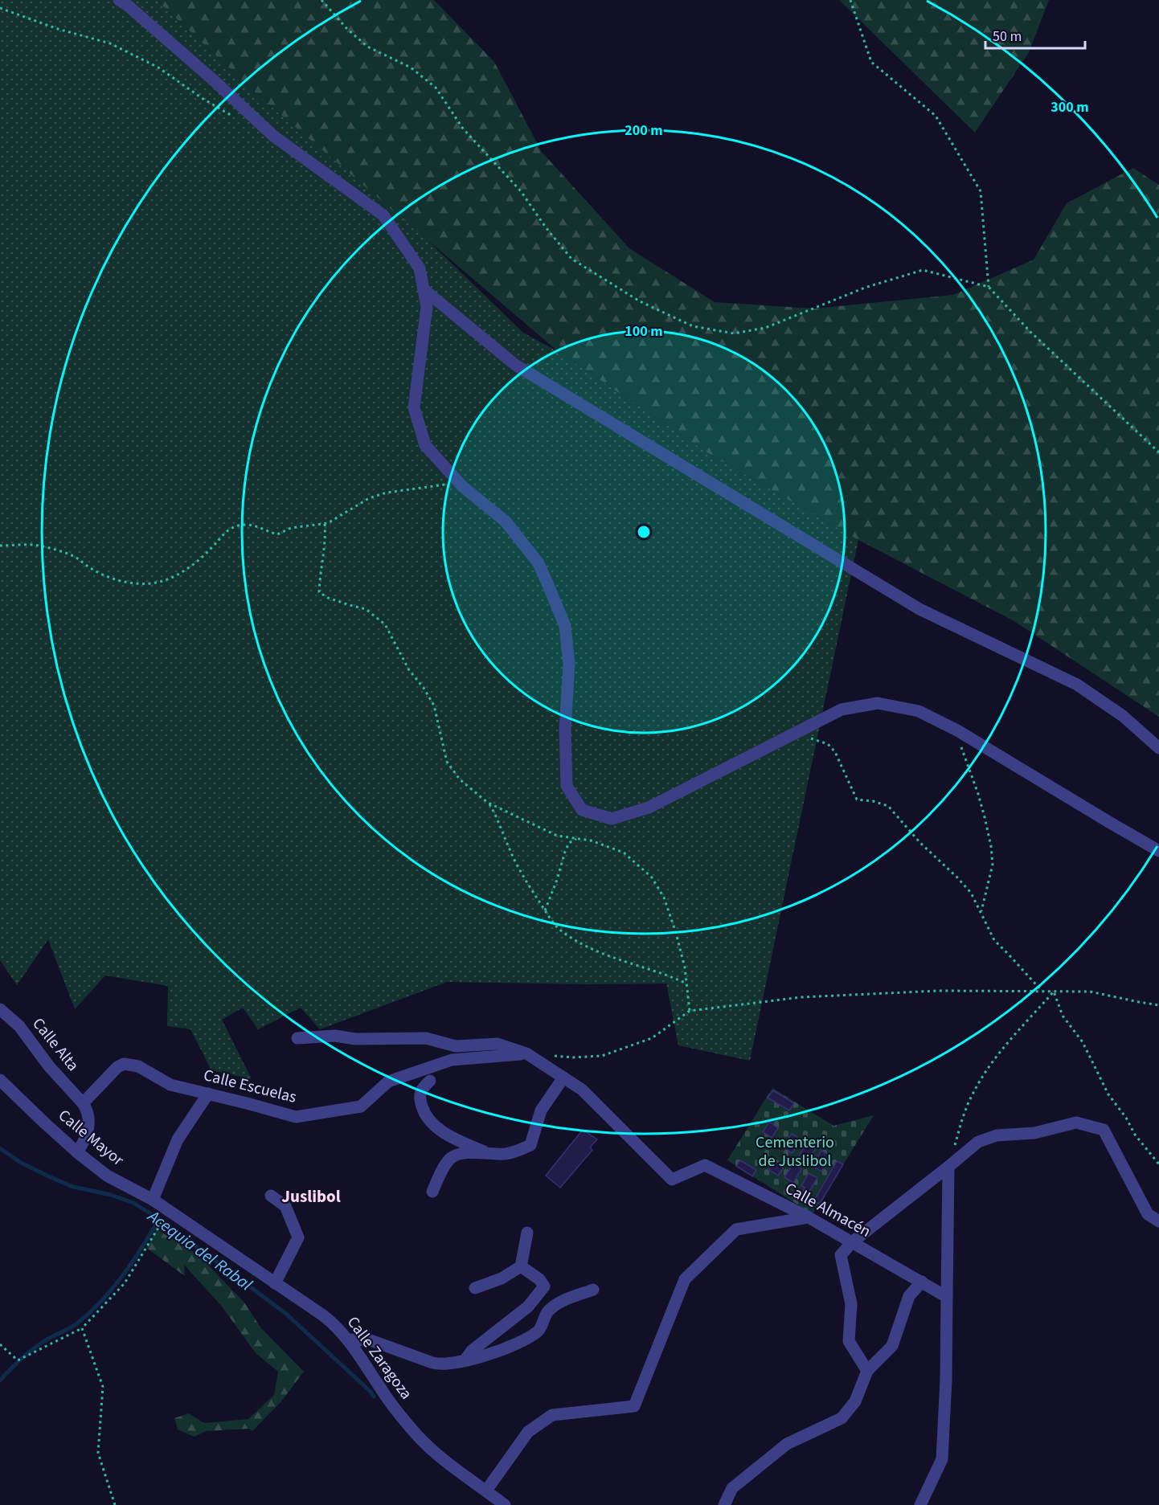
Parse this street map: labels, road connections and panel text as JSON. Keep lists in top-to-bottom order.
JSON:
{
  "streets": {
    "street": [
      "Calle Alta",
      "Calle Escuelas",
      "Calle Mayor",
      "Calle Almacén",
      "Calle Zaragoza"
    ]
  },
  "crossings": [
    ["Calle Alta", "Calle Escuelas"],
    ["Calle Escuelas", "Calle Almacén"],
    ["Calle Mayor", "Calle Zaragoza"]
  ],
  "districts": ["Juslibol"],
  "water": ["Acequia del Rabal"],
  "parks": ["Cementerio de Juslibol"],
  "scale_bar": "50 m",
  "rings": ["300 m", "200 m", "100 m"]
}
